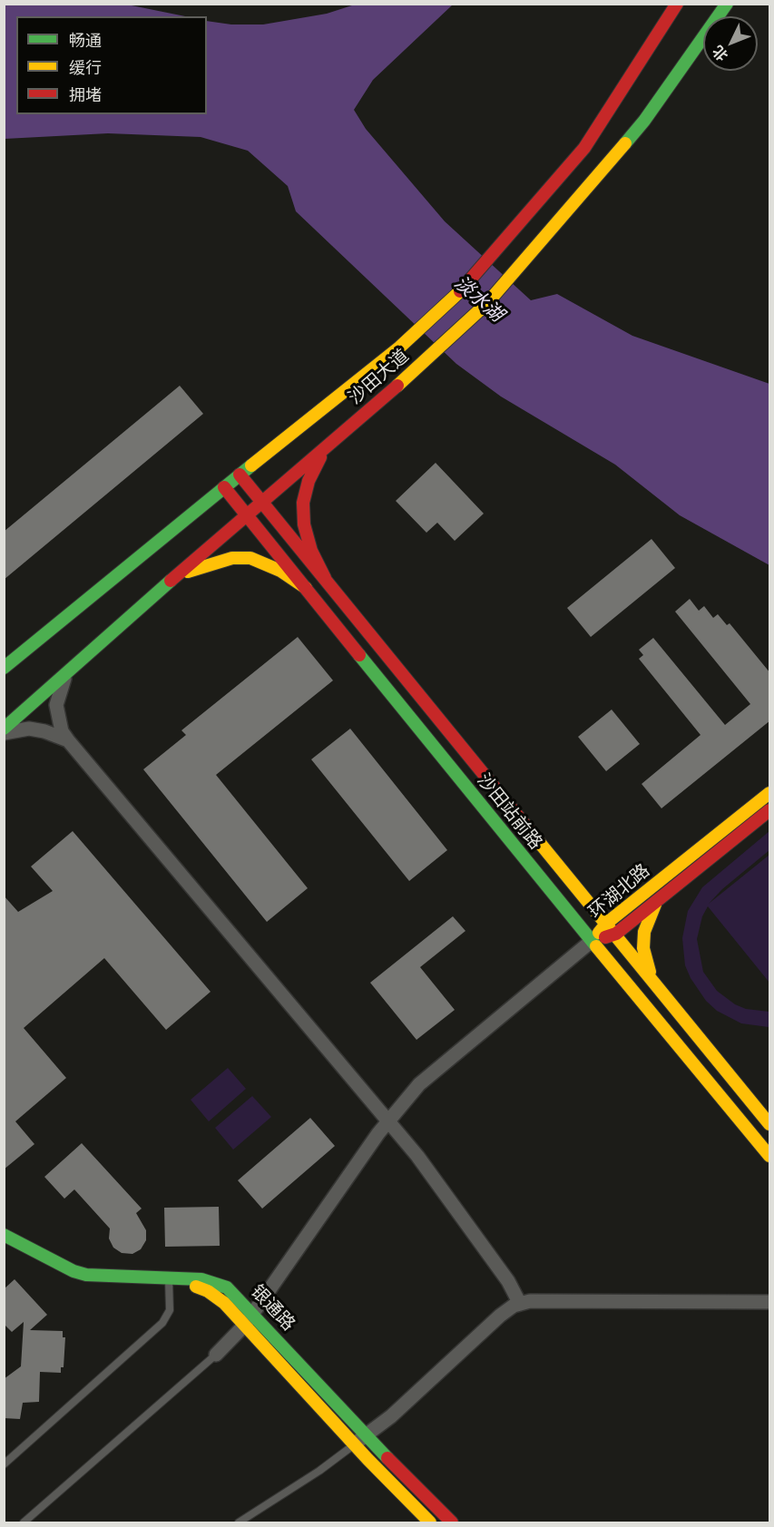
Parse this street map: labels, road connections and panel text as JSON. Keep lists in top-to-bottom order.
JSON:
{
  "streets": {
    "street": [
      "沙田大道",
      "沙田站前路",
      "环湖北路",
      "银通路"
    ]
  },
  "crossings": [
    ["沙田大道", "沙田站前路"],
    ["沙田站前路", "环湖北路"]
  ],
  "water": ["淡水湖"],
  "legend": ["畅通", "缓行", "拥堵"],
  "north": "bottom left"
}
